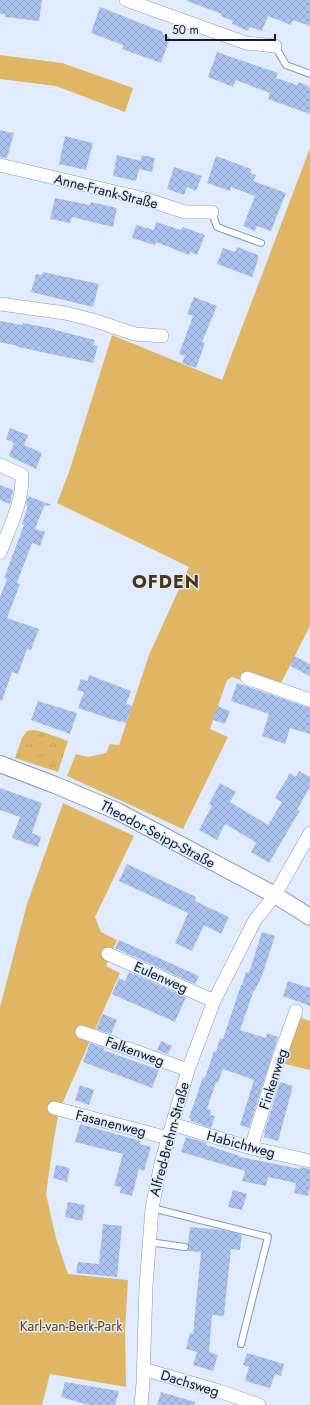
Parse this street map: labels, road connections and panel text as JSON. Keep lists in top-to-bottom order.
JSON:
{
  "streets": {
    "street": [
      "Anne-Frank-Straße",
      "Theodor-Seipp-Straße",
      "Eulenweg",
      "Falkenweg",
      "Finkenweg",
      "Fasanenweg",
      "Alfred-Brehm-Straße",
      "Habichtweg",
      "Dachsweg"
    ]
  },
  "crossings": [
    ["Theodor-Seipp-Straße", "Alfred-Brehm-Straße"],
    ["Eulenweg", "Alfred-Brehm-Straße"],
    ["Falkenweg", "Alfred-Brehm-Straße"],
    ["Finkenweg", "Habichtweg"],
    ["Fasanenweg", "Alfred-Brehm-Straße"],
    ["Alfred-Brehm-Straße", "Habichtweg"],
    ["Alfred-Brehm-Straße", "Dachsweg"]
  ],
  "districts": ["OFDEN"],
  "parks": ["Karl-van-Berk-Park"],
  "scale_bar": "50 m"
}
